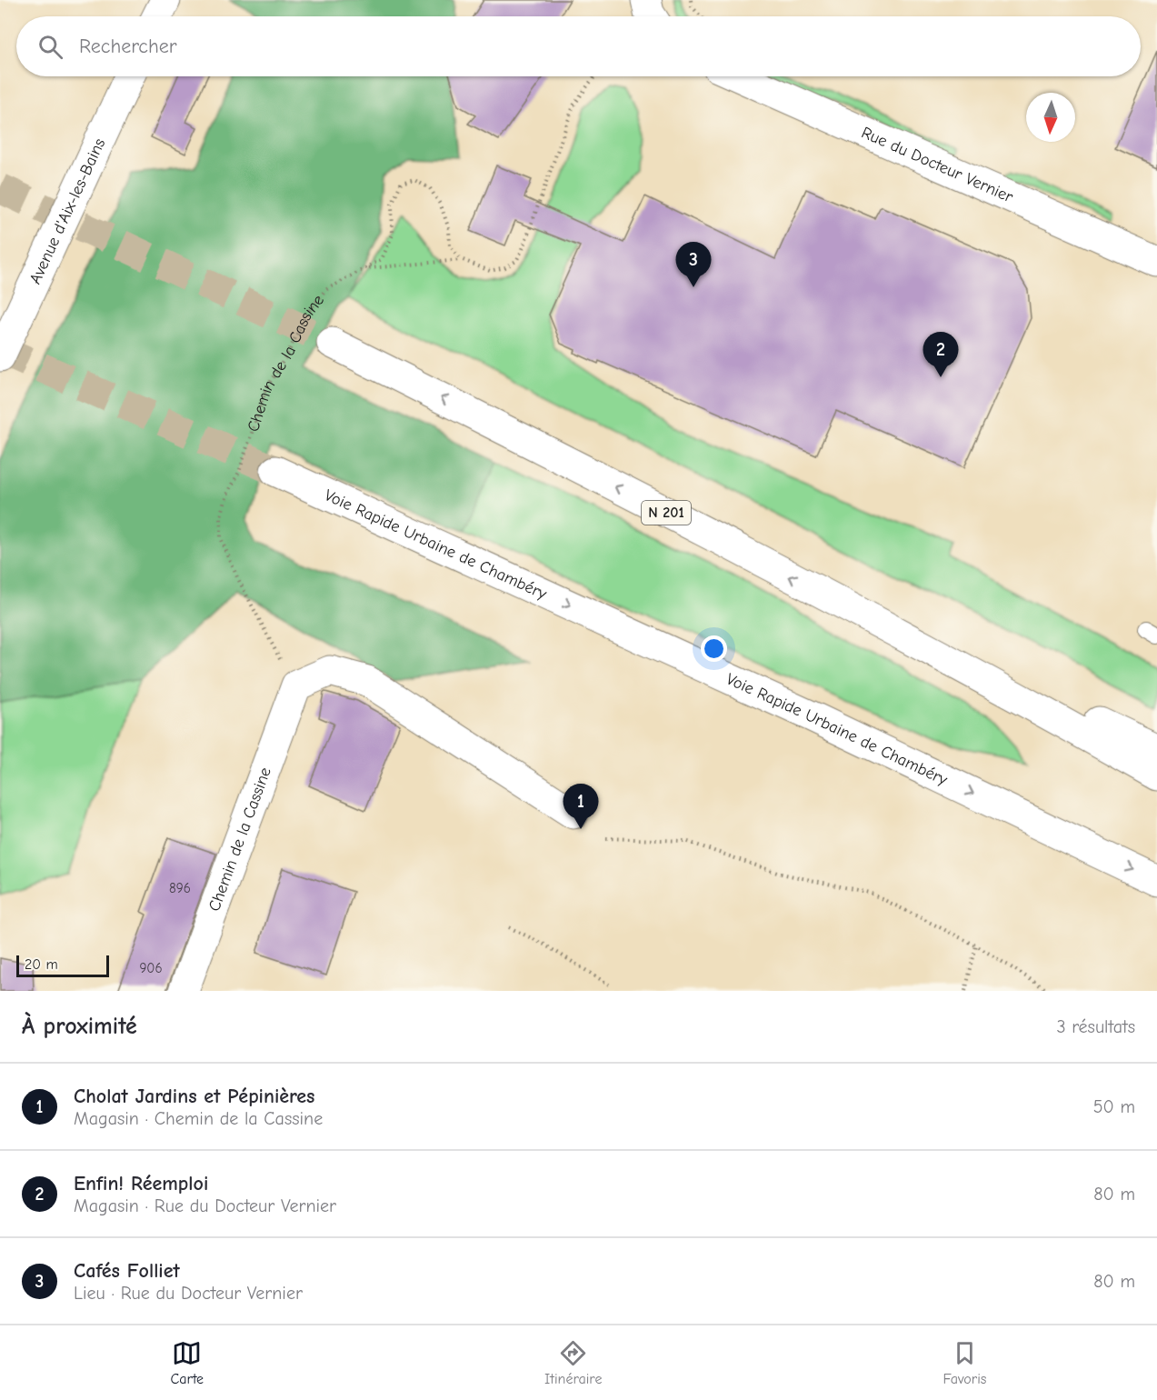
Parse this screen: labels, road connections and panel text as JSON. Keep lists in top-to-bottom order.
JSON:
{
  "streets": {
    "main road": [
      "Rue du Docteur Vernier",
      "Avenue d'Aix-les-Bains",
      "Chemin de la Cassine",
      "N 201",
      "Voie Rapide Urbaine de Chambéry"
    ]
  },
  "house_numbers": ["896", "906"],
  "scale_bar": "20 m",
  "north": "bottom",
  "page": {
    "search": "Rechercher",
    "pins": ["3", "2", "1"],
    "scale": "20 m",
    "heading": ["À proximité", "3 résultats"],
    "list": [
      {
        "mark": "1",
        "name": "Cholat Jardins et Pépinières",
        "note": "Magasin · Chemin de la Cassine",
        "value": "50 m"
      },
      {
        "mark": "2",
        "name": "Enfin! Réemploi",
        "note": "Magasin · Rue du Docteur Vernier",
        "value": "80 m"
      },
      {
        "mark": "3",
        "name": "Cafés Folliet",
        "note": "Lieu · Rue du Docteur Vernier",
        "value": "80 m"
      }
    ],
    "nav": ["Carte", "Itinéraire", "Favoris"]
  }
}
